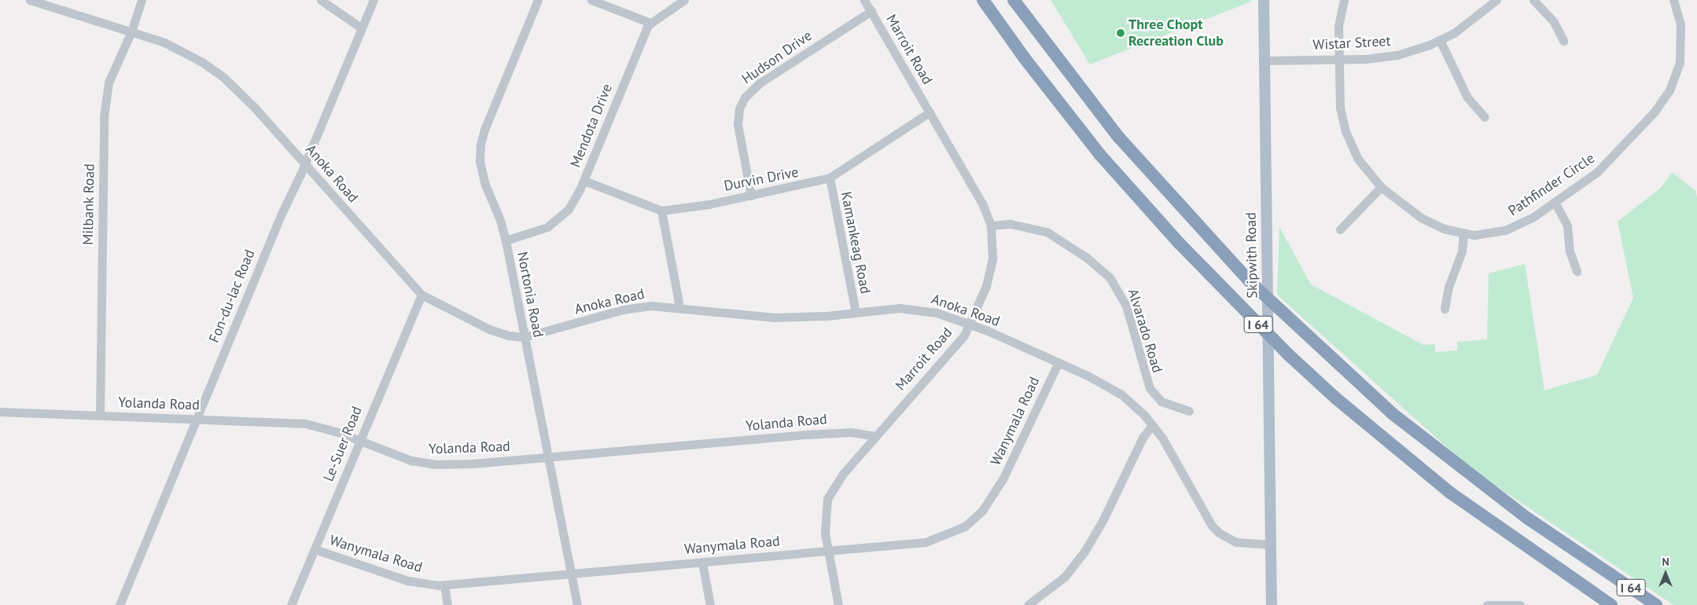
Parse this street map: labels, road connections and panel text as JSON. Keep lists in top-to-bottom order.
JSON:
{
  "streets": {
    "highway": ["I 64"],
    "main road": ["Skipwith Road"],
    "street": [
      "Wistar Street",
      "Marroit Road",
      "Hudson Drive",
      "Mendota Drive",
      "Anoka Road",
      "Durvin Drive",
      "Pathfinder Circle",
      "Milbank Road",
      "Kamankeag Road",
      "Nortonia Road",
      "Fon-du-lac Road",
      "Alvarado Road",
      "Yolanda Road",
      "Wanymala Road",
      "Le-Suer Road"
    ]
  },
  "crossings": [
    ["Wistar Street", "Pathfinder Circle"],
    ["Wistar Street", "Skipwith Road"],
    ["Marroit Road", "Hudson Drive"],
    ["Marroit Road", "Anoka Road"],
    ["Marroit Road", "Durvin Drive"],
    ["Marroit Road", "Alvarado Road"],
    ["Marroit Road", "Yolanda Road"],
    ["Marroit Road", "Wanymala Road"],
    ["Hudson Drive", "Durvin Drive"],
    ["Mendota Drive", "Nortonia Road"],
    ["Anoka Road", "Milbank Road"],
    ["Anoka Road", "Kamankeag Road"],
    ["Anoka Road", "Skipwith Road"],
    ["Anoka Road", "Nortonia Road"],
    ["Anoka Road", "Fon-du-lac Road"],
    ["Anoka Road", "Wanymala Road"],
    ["Anoka Road", "Le-Suer Road"],
    ["Durvin Drive", "Kamankeag Road"],
    ["Milbank Road", "Yolanda Road"],
    ["Nortonia Road", "Yolanda Road"],
    ["Nortonia Road", "Wanymala Road"],
    ["Fon-du-lac Road", "Yolanda Road"],
    ["Yolanda Road", "Le-Suer Road"],
    ["Wanymala Road", "Le-Suer Road"]
  ],
  "places": ["Three Chopt Recreation Club"],
  "north": "top"
}
